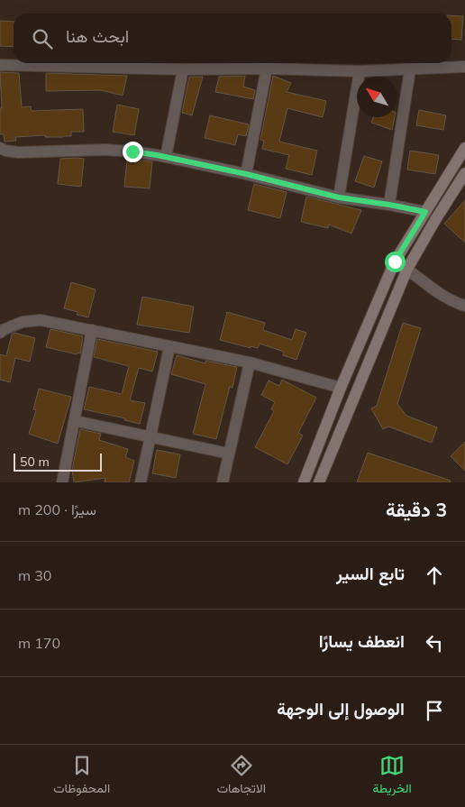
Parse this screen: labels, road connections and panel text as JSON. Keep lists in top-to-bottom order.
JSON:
{
  "scale_bar": "50 m",
  "north": "top left",
  "page": {
    "search": "ابحث هنا",
    "scale": "50 m",
    "heading": ["3 دقيقة", "سيرًا · 200 m"],
    "list": [
      ["تابع السير", "30 m"],
      ["انعطف يسارًا", "170 m"],
      "الوصول إلى الوجهة"
    ],
    "nav": ["الخريطة", "الاتجاهات", "المحفوظات"]
  }
}
